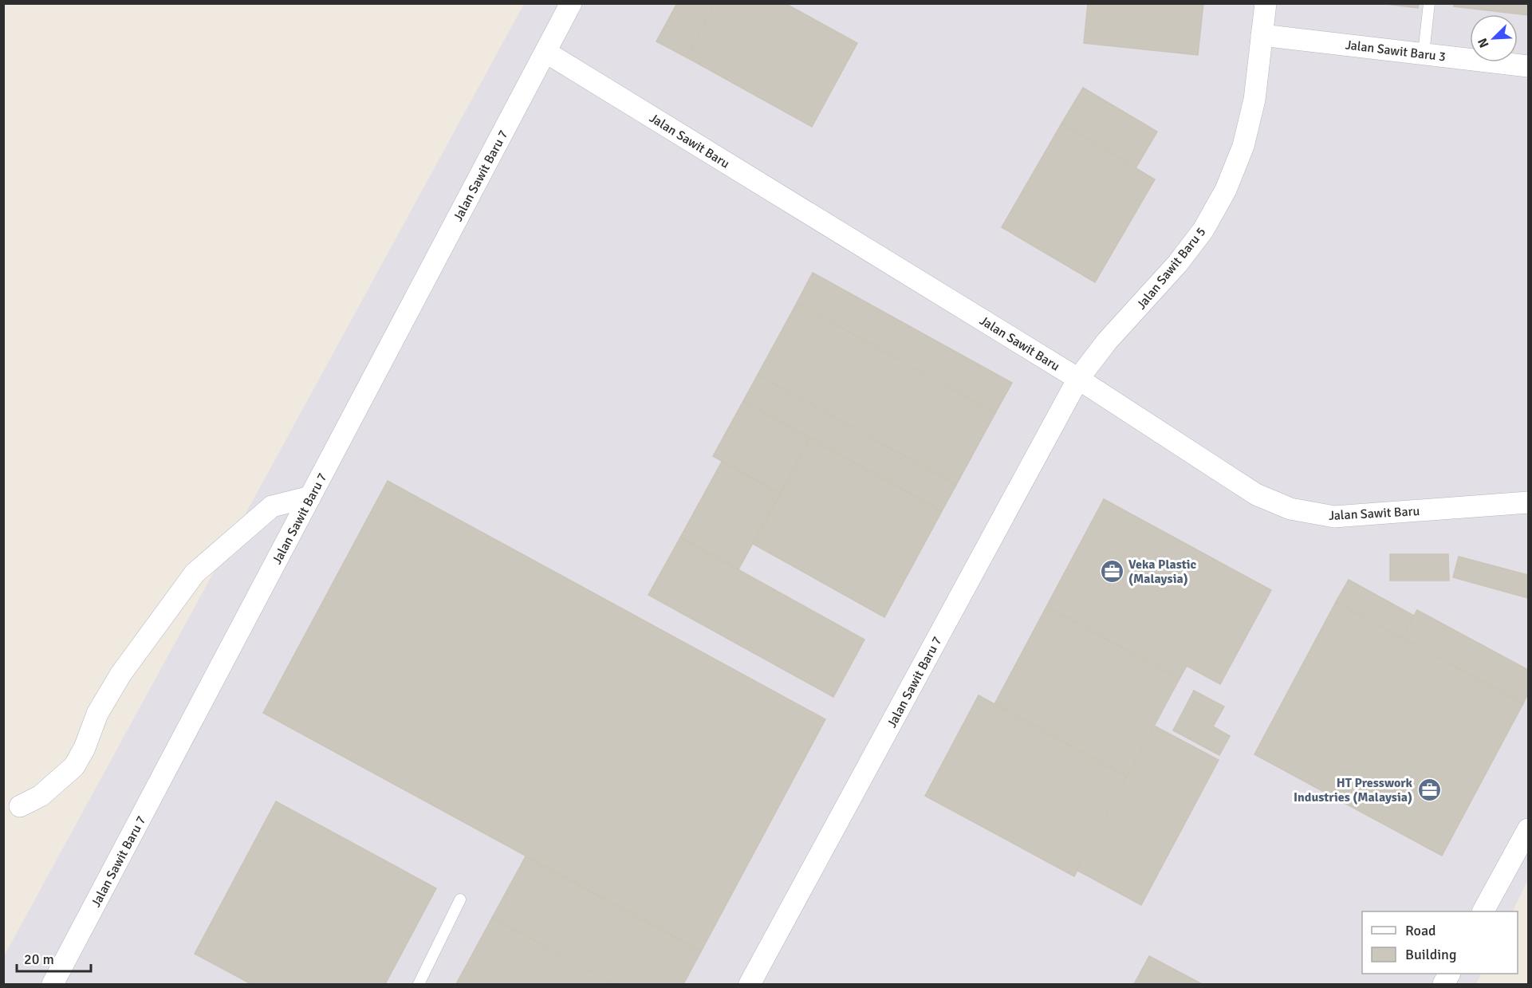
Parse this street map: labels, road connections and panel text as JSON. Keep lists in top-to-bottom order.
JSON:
{
  "streets": {
    "street": [
      "Jalan Sawit Baru 3",
      "Jalan Sawit Baru",
      "Jalan Sawit Baru 7",
      "Jalan Sawit Baru 5"
    ]
  },
  "crossings": [
    ["Jalan Sawit Baru 3", "Jalan Sawit Baru 5"],
    ["Jalan Sawit Baru", "Jalan Sawit Baru 7"],
    ["Jalan Sawit Baru", "Jalan Sawit Baru 5"],
    ["Jalan Sawit Baru 7", "Jalan Sawit Baru 5"]
  ],
  "places": {
    "office": ["Veka Plastic (Malaysia)", "HT Presswork Industries (Malaysia)"]
  },
  "legend": ["Road", "Building"],
  "scale_bar": "20 m",
  "north": "bottom left"
}
